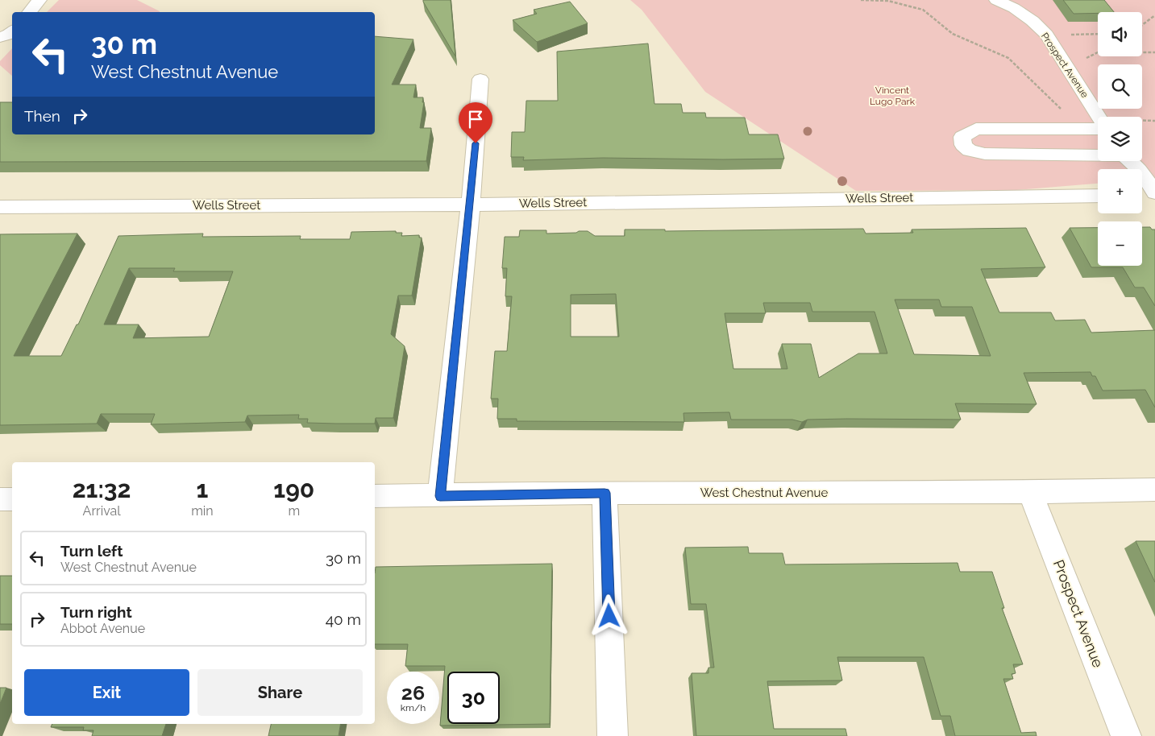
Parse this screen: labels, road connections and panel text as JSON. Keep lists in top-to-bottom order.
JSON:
{
  "streets": {
    "street": ["Prospect Avenue", "Wells Street", "West Chestnut Avenue"]
  },
  "crossings": [
    ["Prospect Avenue", "West Chestnut Avenue"]
  ],
  "parks": ["Vincent Lugo Park"],
  "page": {
    "map_buttons": ["+", "−"],
    "turn": ["30 m", "West Chestnut Avenue"],
    "then": "Then",
    "eta": [
      "21:32",
      "Arrival",
      "1",
      "min",
      "190",
      "m"
    ],
    "list": [
      {
        "name": "Turn left",
        "note": "West Chestnut Avenue",
        "value": "30 m"
      },
      {
        "name": "Turn right",
        "note": "Abbot Avenue",
        "value": "40 m"
      }
    ],
    "buttons": ["Exit", "Share"],
    "speed": "26 km/h",
    "limit": "30"
  }
}
